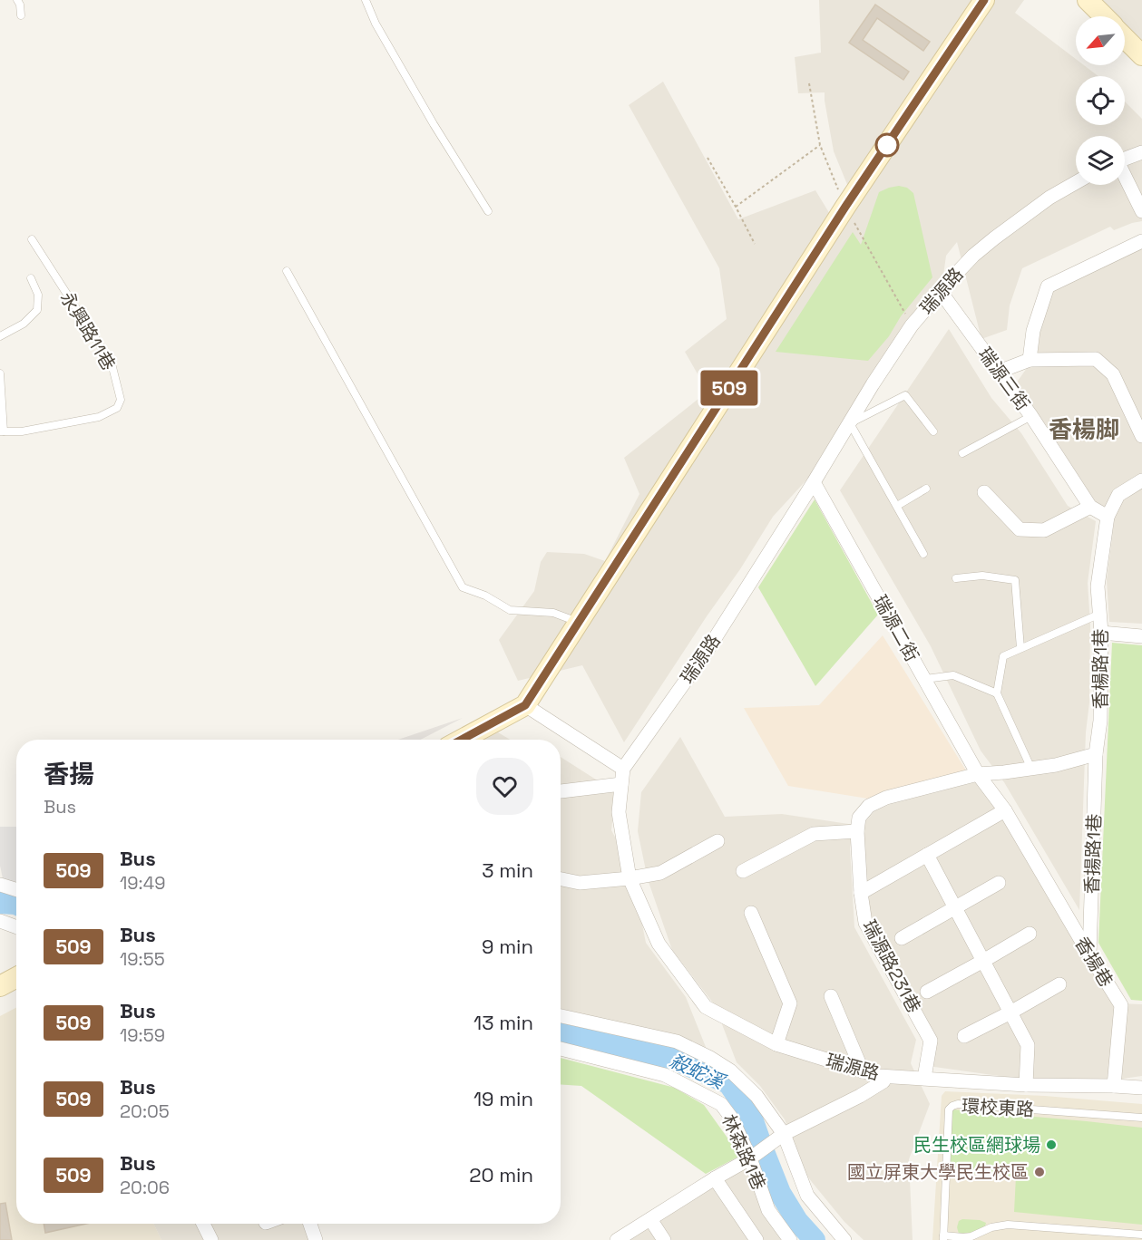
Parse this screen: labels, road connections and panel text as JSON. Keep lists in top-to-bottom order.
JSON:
{
  "streets": {
    "street": [
      "瑞源路",
      "瑞源三街",
      "瑞源二街",
      "香楊路1巷",
      "香揚路1巷",
      "香揚巷",
      "瑞源路231巷",
      "林森路1巷"
    ],
    "lane": ["永興路11巷", "環校東路"]
  },
  "crossings": [
    ["瑞源路", "瑞源三街"],
    ["瑞源路", "瑞源二街"],
    ["瑞源路", "瑞源路231巷"],
    ["瑞源三街", "香楊路1巷"],
    ["瑞源二街", "香揚巷"],
    ["瑞源二街", "瑞源路231巷"],
    ["香楊路1巷", "香揚路1巷"],
    ["香揚路1巷", "香揚巷"],
    ["香揚巷", "瑞源路231巷"]
  ],
  "districts": ["香楊脚"],
  "water": ["殺蛇溪"],
  "places": ["民生校區網球場", "國立屏東大學民生校區"],
  "lines": ["bus line 509"],
  "north": "bottom left",
  "page": {
    "on_map": "509",
    "heading": ["香揚", "Bus"],
    "list": [
      {
        "mark": "509",
        "name": "Bus",
        "note": "19:49",
        "value": "3 min"
      },
      {
        "mark": "509",
        "name": "Bus",
        "note": "19:55",
        "value": "9 min"
      },
      {
        "mark": "509",
        "name": "Bus",
        "note": "19:59",
        "value": "13 min"
      },
      {
        "mark": "509",
        "name": "Bus",
        "note": "20:05",
        "value": "19 min"
      },
      {
        "mark": "509",
        "name": "Bus",
        "note": "20:06",
        "value": "20 min"
      }
    ]
  }
}
